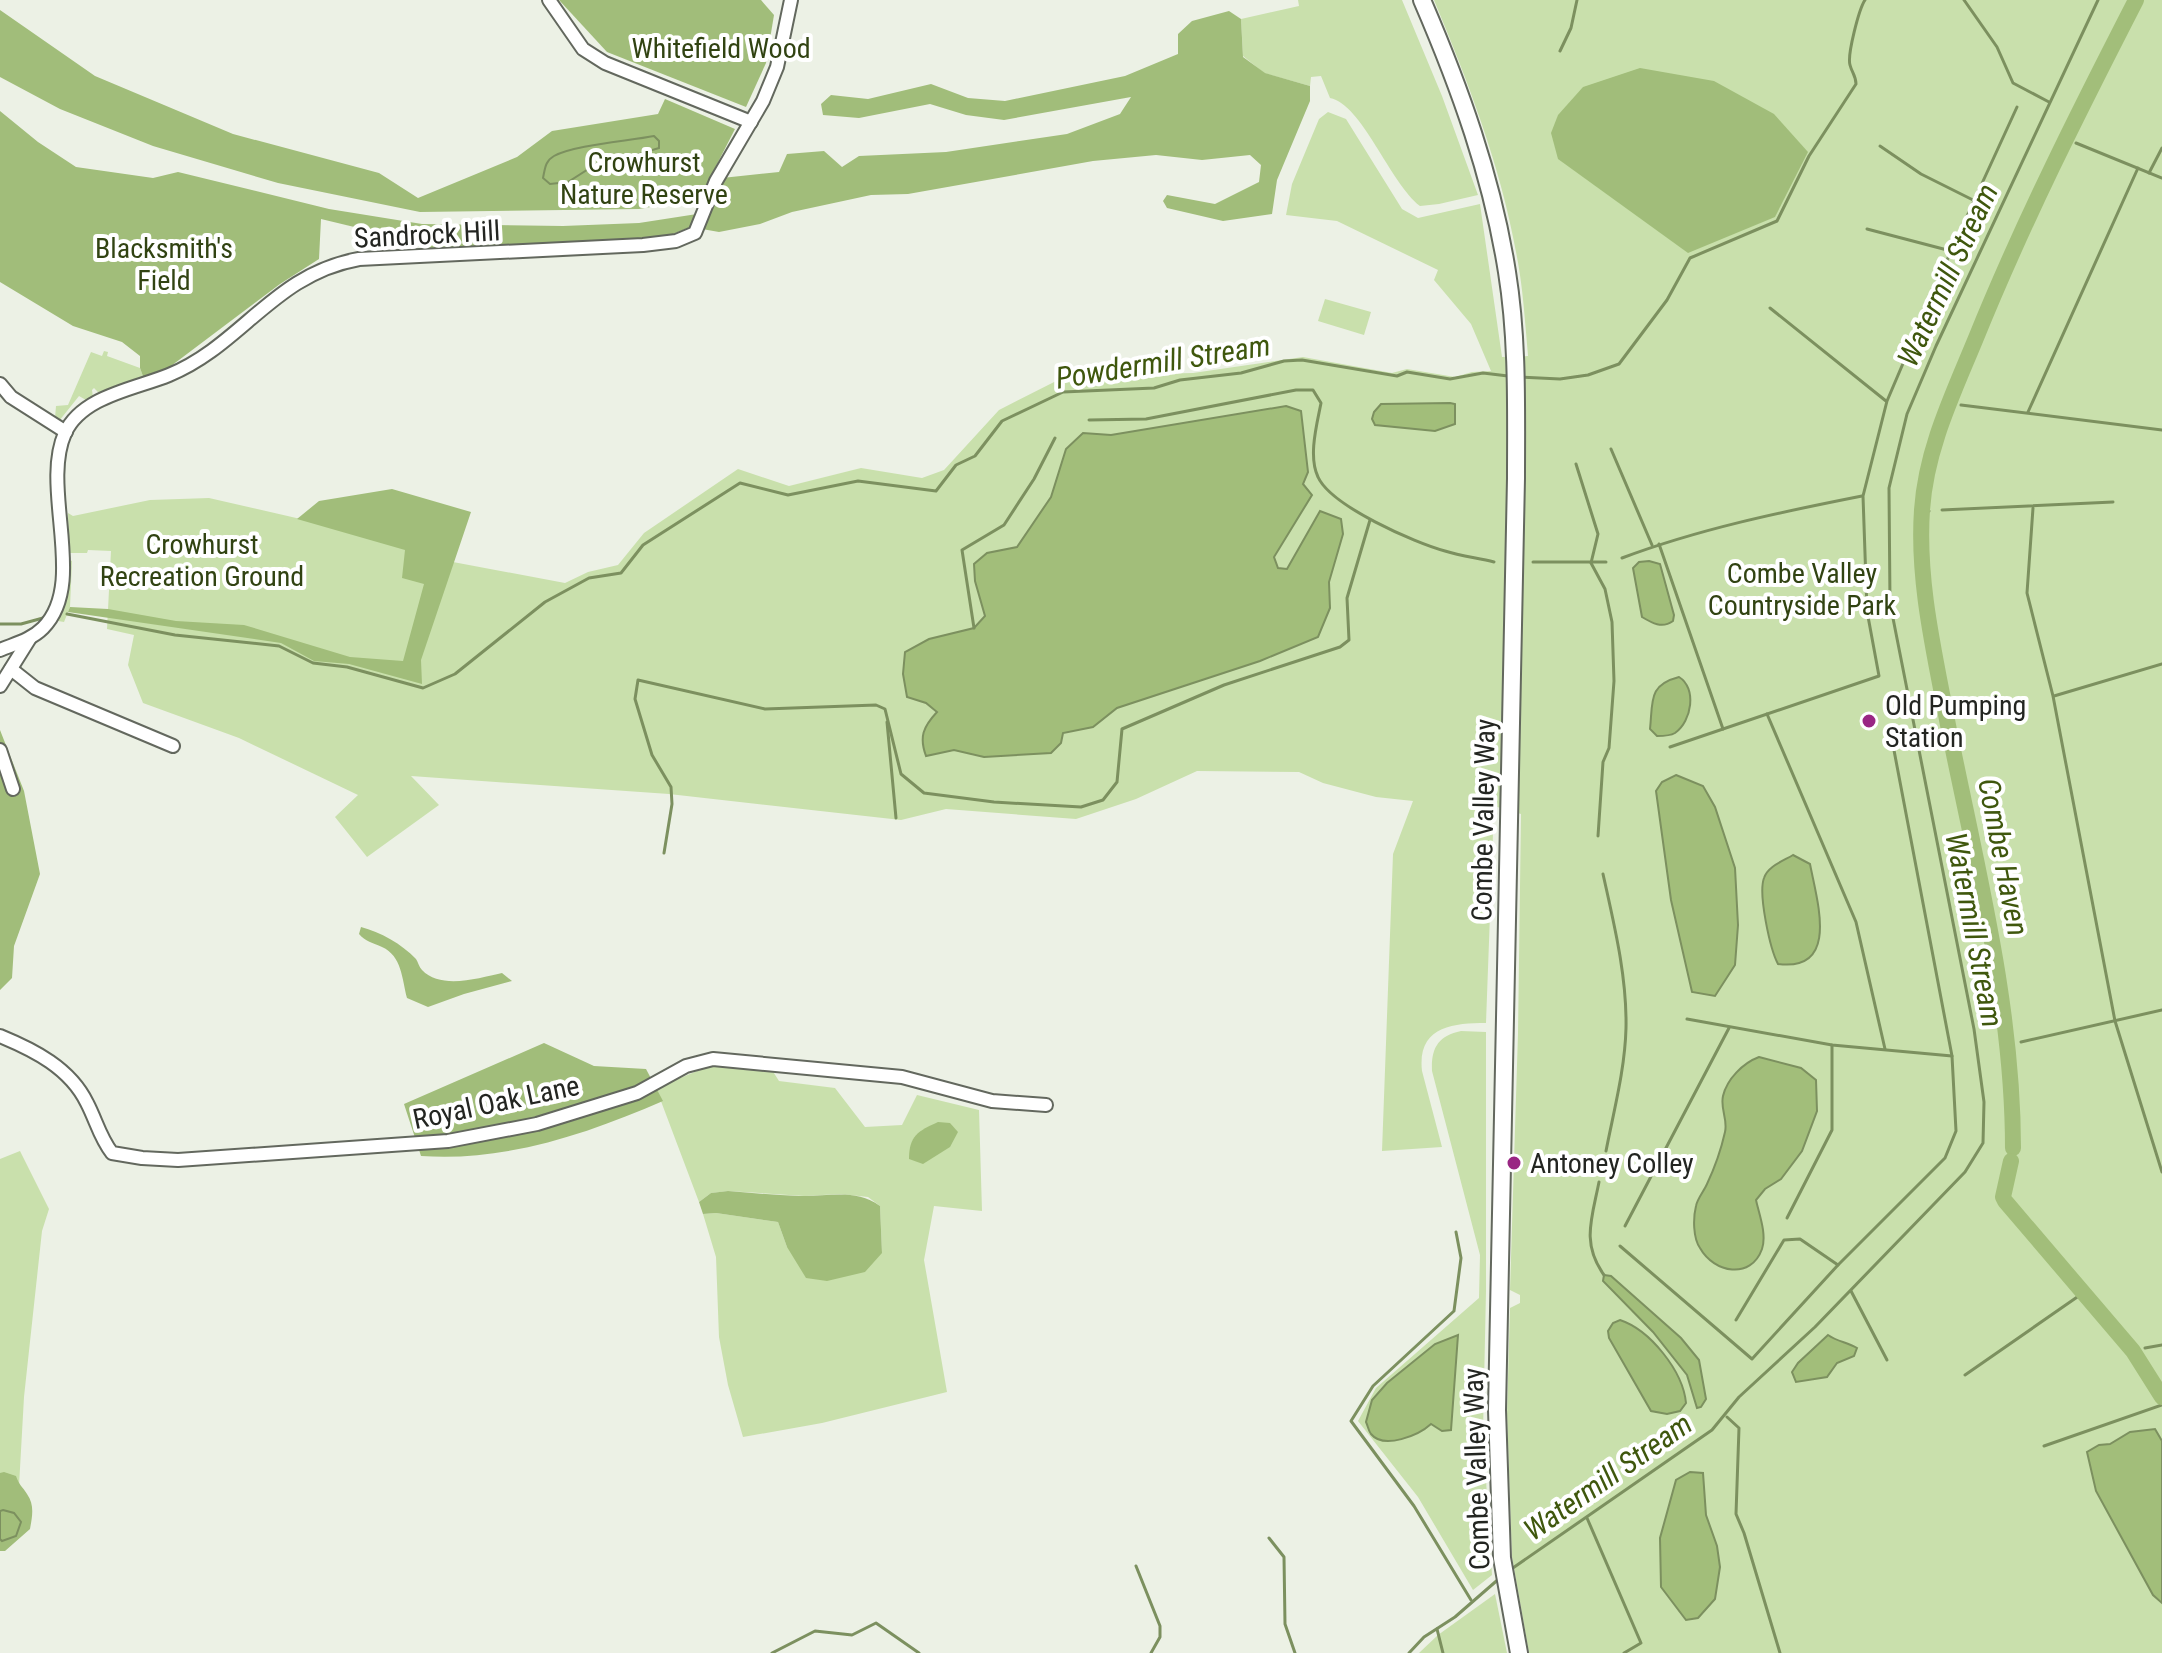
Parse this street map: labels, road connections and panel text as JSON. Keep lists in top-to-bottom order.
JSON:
{
  "streets": {
    "main road": ["Combe Valley Way"],
    "street": ["Sandrock Hill", "Royal Oak Lane"]
  },
  "water": ["Watermill Stream", "Powdermill Stream", "Combe Haven"],
  "parks": [
    "Whitefield Wood",
    "Crowhurst Nature Reserve",
    "Blacksmith's Field",
    "Crowhurst Recreation Ground",
    "Combe Valley Countryside Park"
  ],
  "places": ["Old Pumping Station", "Antoney Colley"]
}
